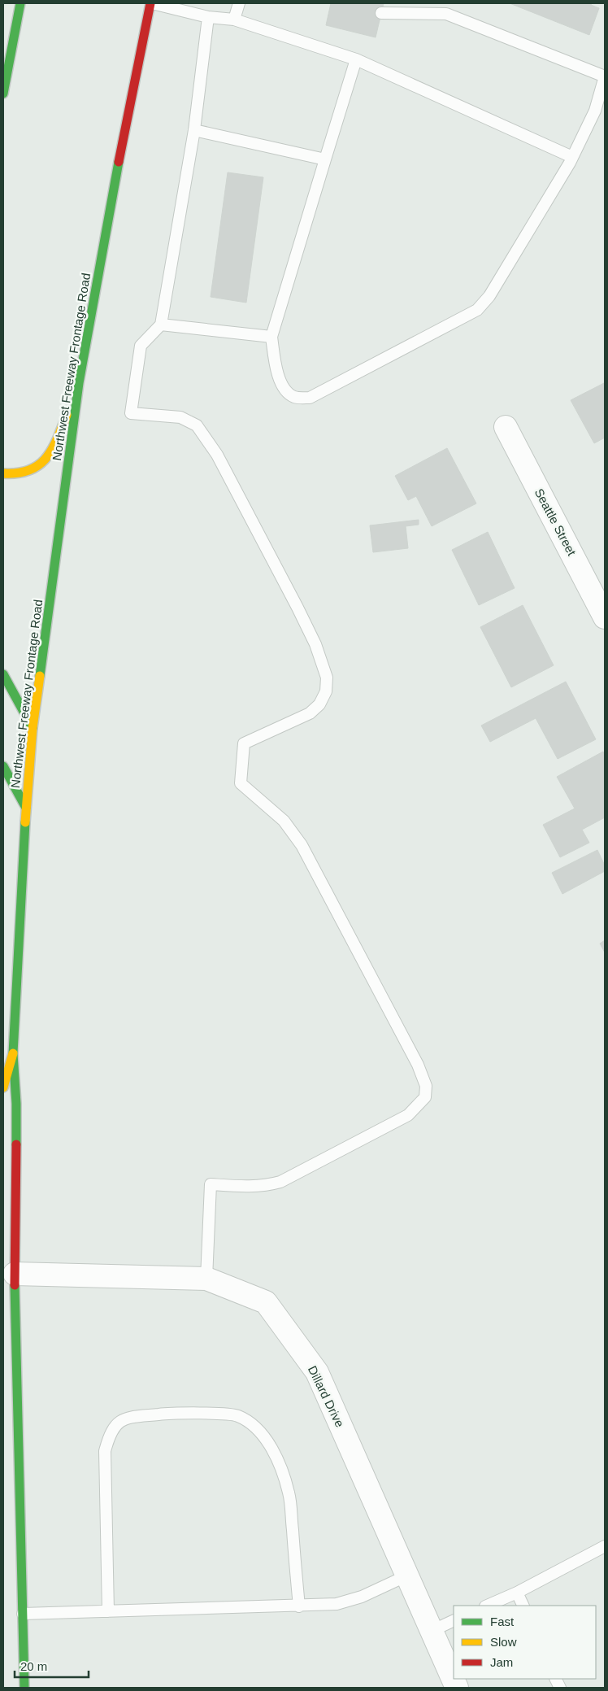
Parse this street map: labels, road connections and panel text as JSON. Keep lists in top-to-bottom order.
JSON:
{
  "streets": {
    "main road": ["Northwest Freeway Frontage Road"],
    "street": ["Seattle Street", "Dillard Drive"]
  },
  "crossings": [
    ["Northwest Freeway Frontage Road", "Dillard Drive"]
  ],
  "legend": ["Fast", "Slow", "Jam"],
  "scale_bar": "20 m"
}
